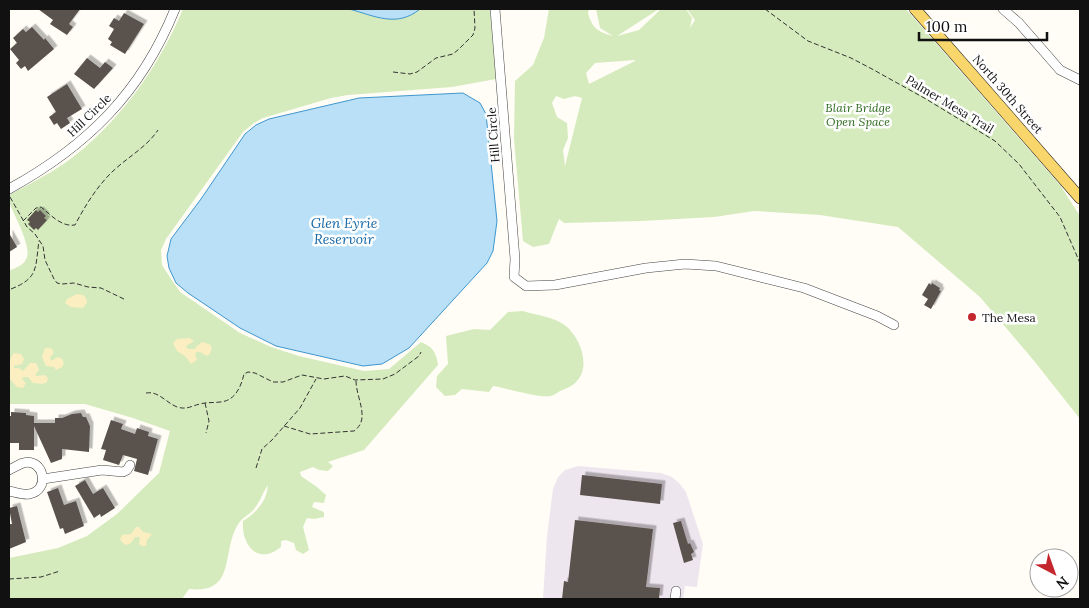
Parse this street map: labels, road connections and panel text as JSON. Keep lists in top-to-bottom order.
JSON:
{
  "streets": {
    "main road": ["North 30th Street"],
    "street": ["Hill Circle"],
    "path": ["Palmer Mesa Trail"]
  },
  "water": ["Glen Eyrie Reservoir"],
  "parks": ["Blair Bridge Open Space"],
  "places": ["The Mesa"],
  "scale_bar": "100 m",
  "north": "bottom right"
}
